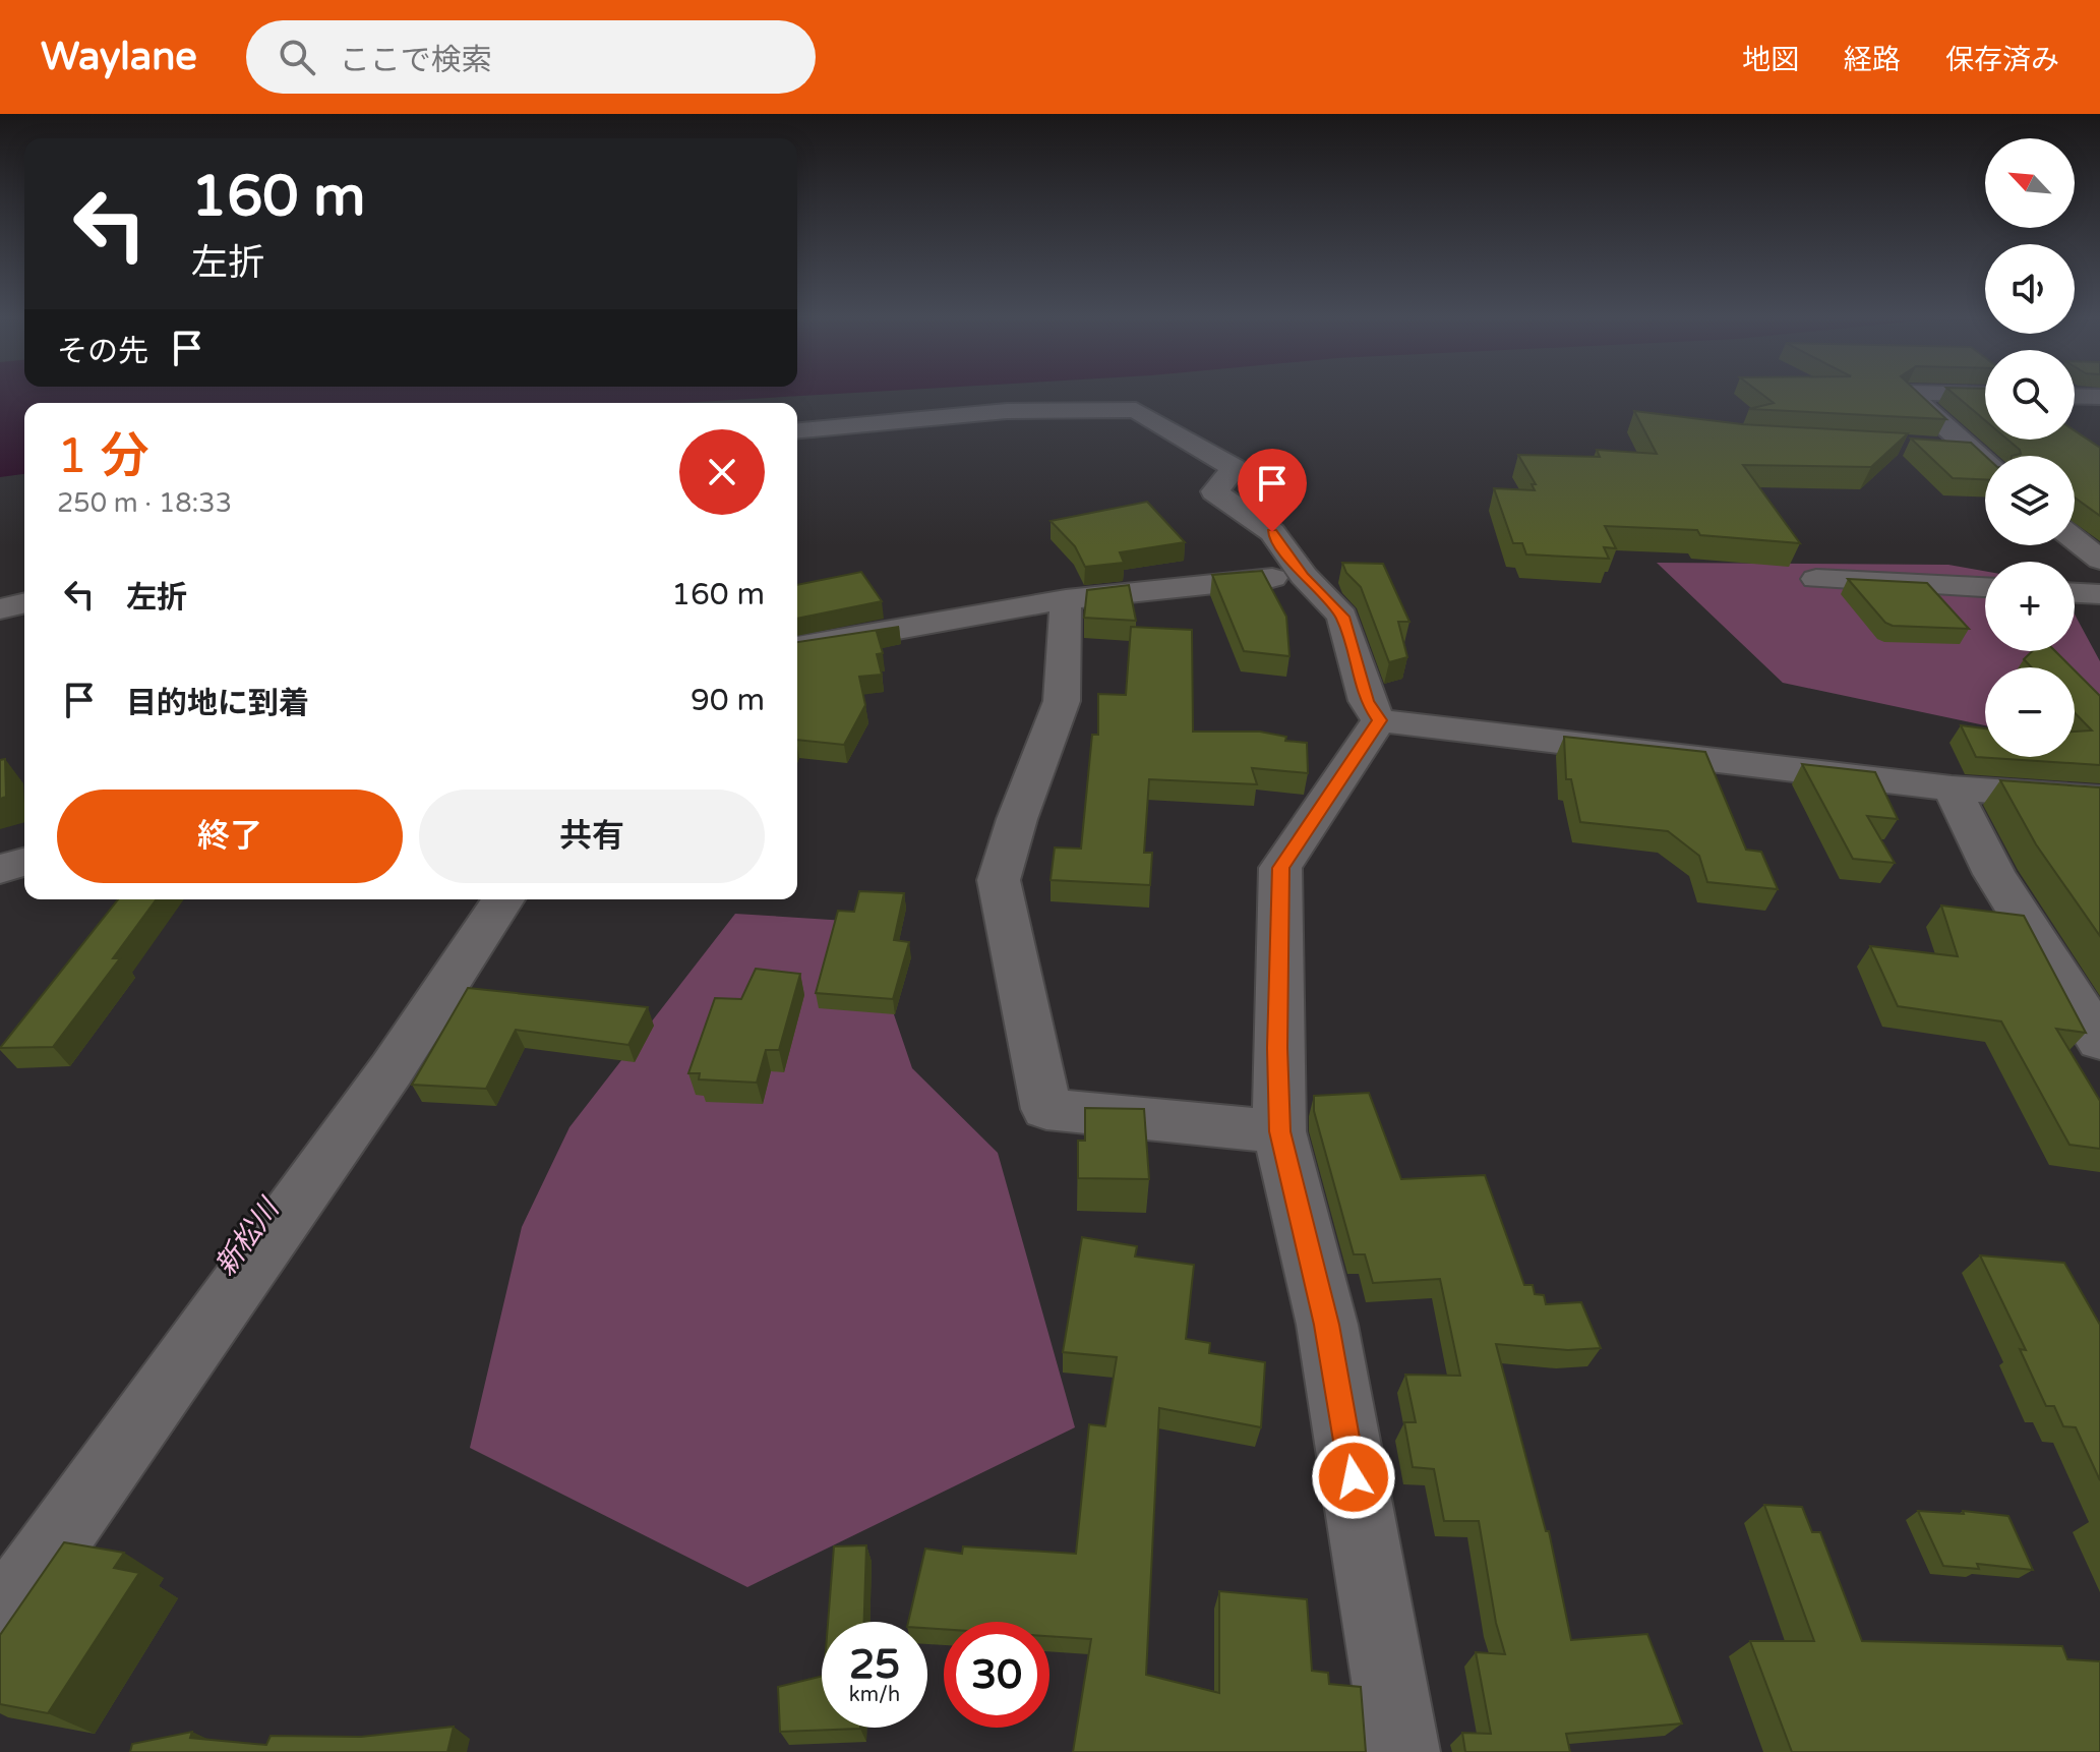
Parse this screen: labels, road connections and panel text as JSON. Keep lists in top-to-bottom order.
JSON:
{
  "water": ["新松川"],
  "north": "top left",
  "page": {
    "header": "Waylane",
    "search": "ここで検索",
    "nav": ["地図", "経路", "保存済み"],
    "map_buttons": ["+", "−"],
    "turn": ["160 m", "左折"],
    "then": "その先",
    "heading": ["1 分", "250 m · 18:33"],
    "list": [
      {
        "name": "左折",
        "value": "160 m"
      },
      {
        "name": "目的地に到着",
        "value": "90 m"
      }
    ],
    "buttons": ["終了", "共有"],
    "speed": "25 km/h",
    "limit": "30"
  }
}
